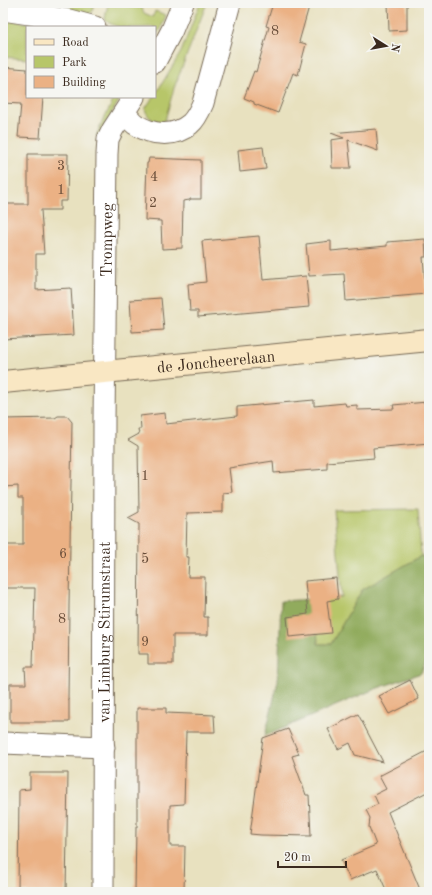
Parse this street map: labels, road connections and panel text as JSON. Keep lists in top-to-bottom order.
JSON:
{
  "streets": {
    "main road": ["de Joncheerelaan"],
    "street": ["Trompweg", "van Limburg Stirumstraat"]
  },
  "crossings": [
    ["Trompweg", "de Joncheerelaan"],
    ["Trompweg", "van Limburg Stirumstraat"],
    ["de Joncheerelaan", "van Limburg Stirumstraat"]
  ],
  "house_numbers": [
    "8",
    "3",
    "4",
    "1",
    "2",
    "1",
    "6",
    "5",
    "8",
    "9"
  ],
  "legend": ["Road", "Park", "Building"],
  "scale_bar": "20 m",
  "north": "right"
}
